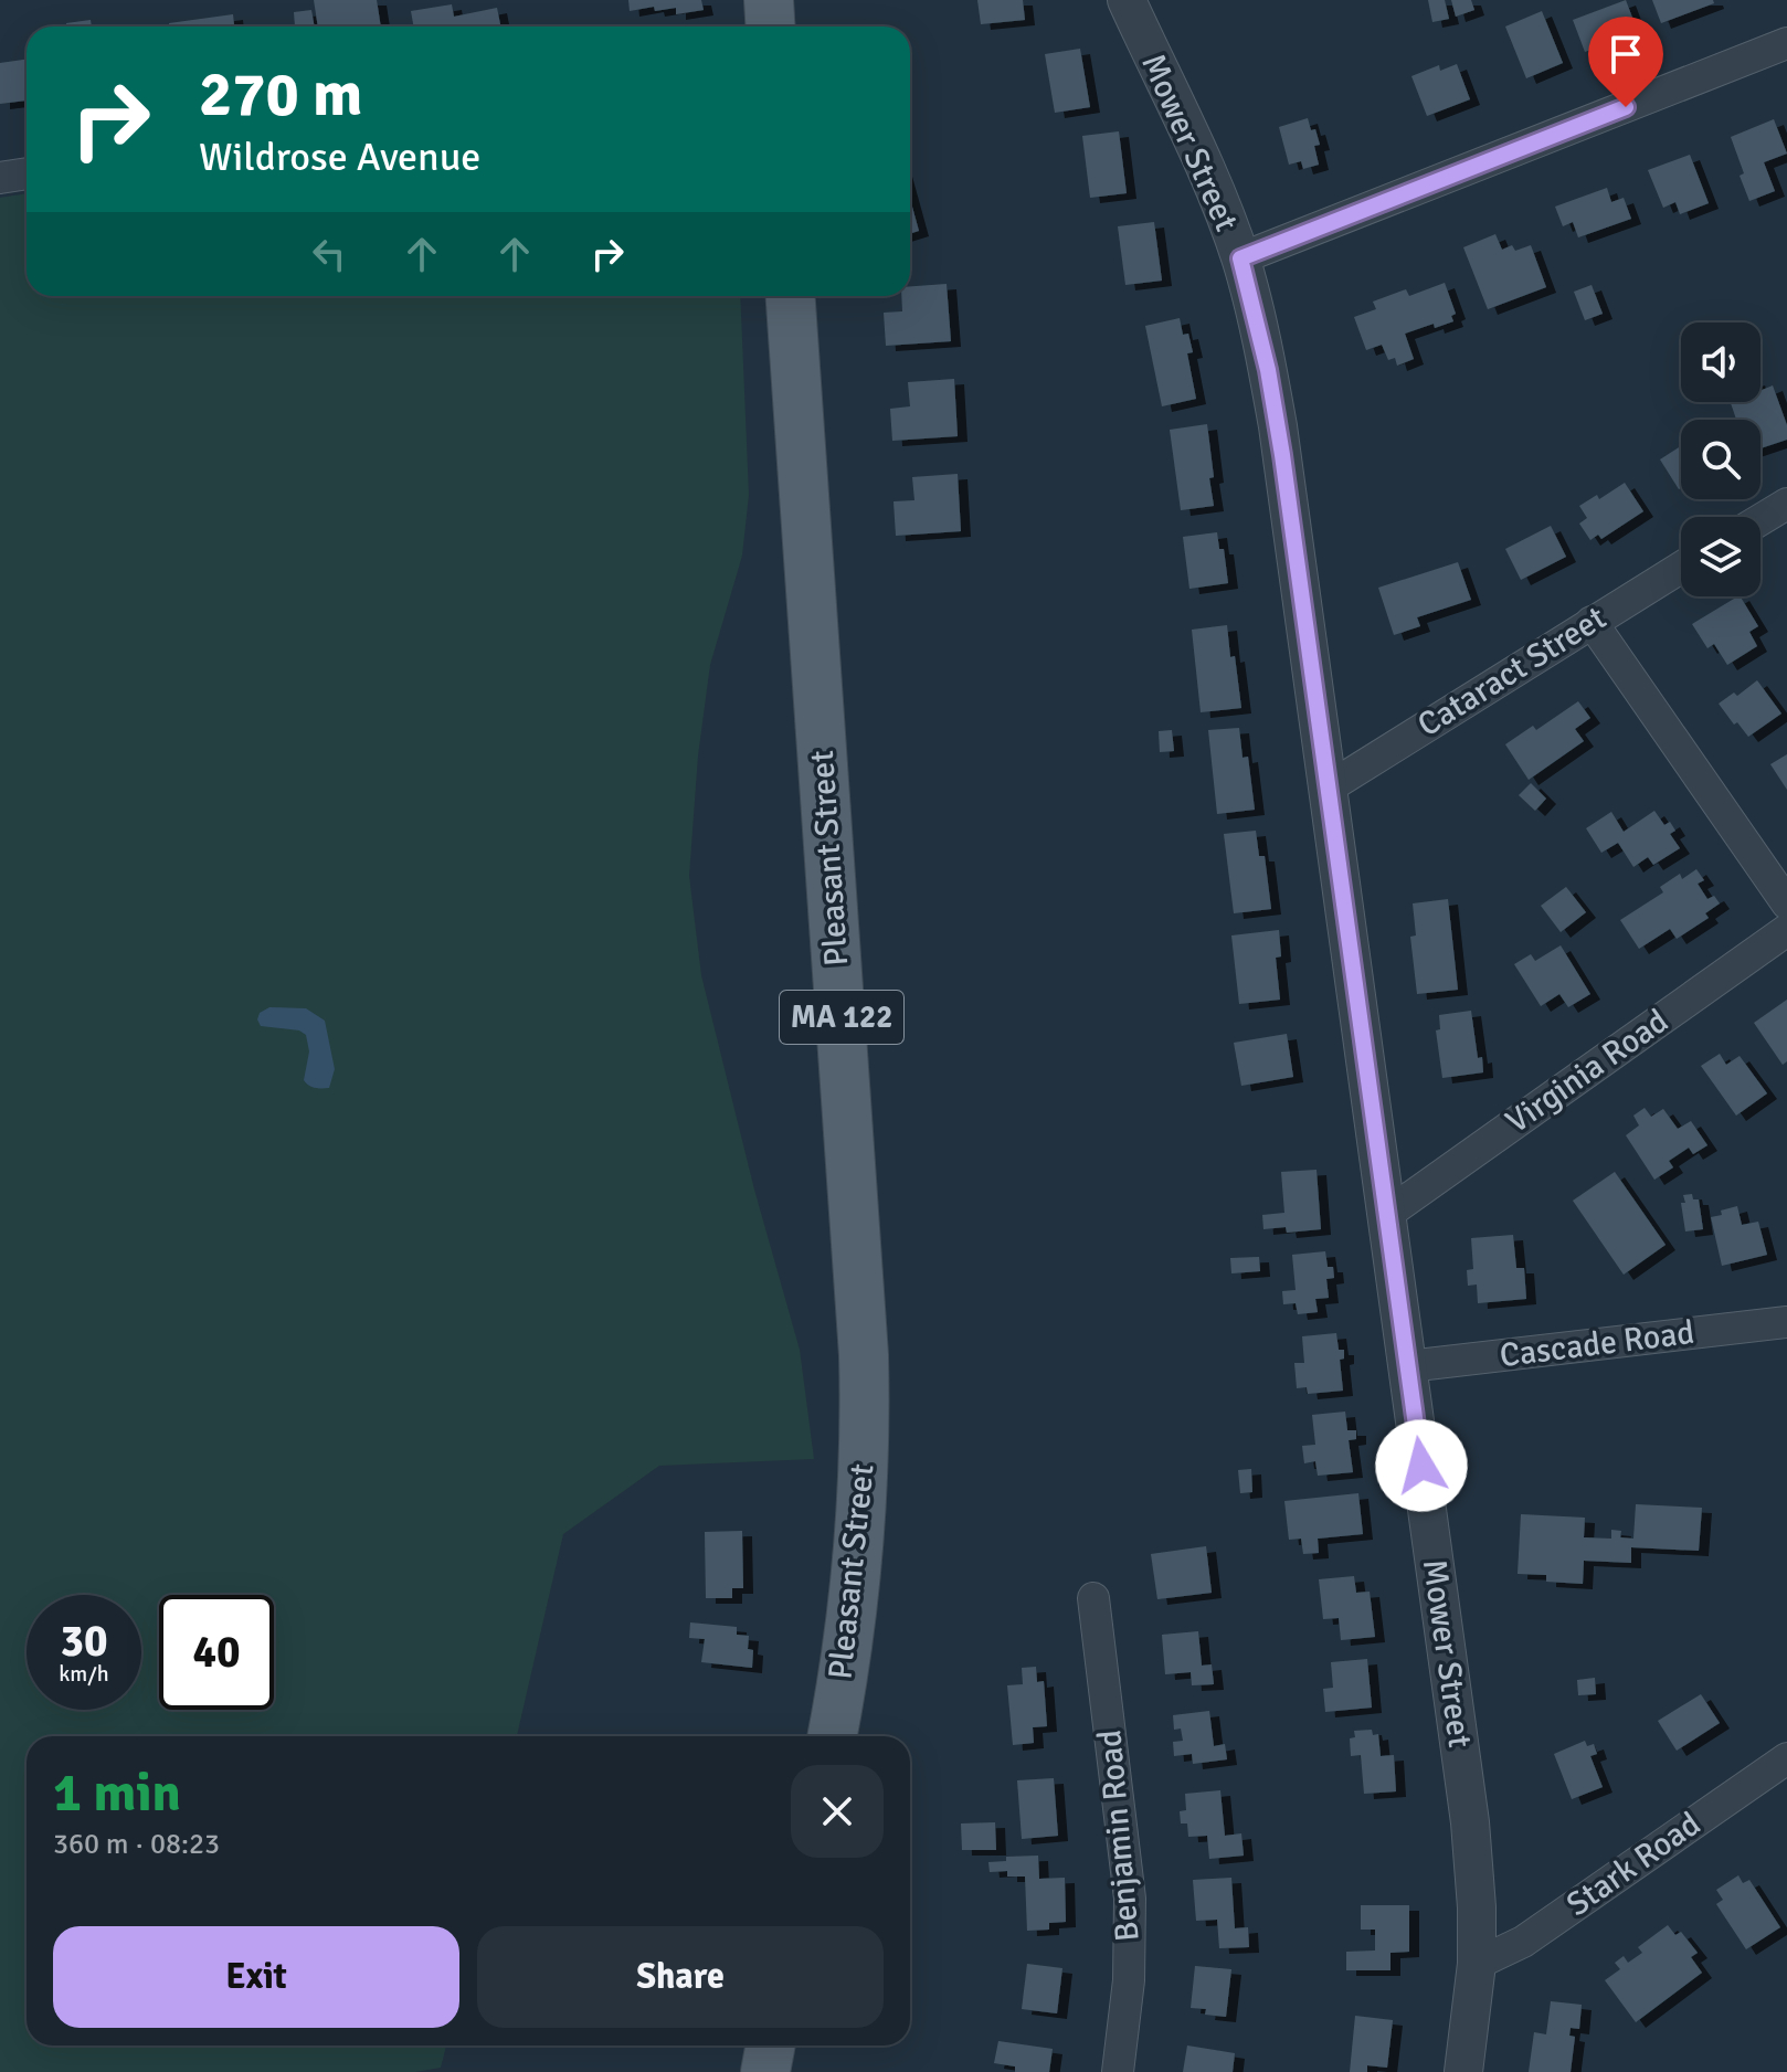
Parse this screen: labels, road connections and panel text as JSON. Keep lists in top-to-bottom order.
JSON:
{
  "streets": {
    "main road": ["Pleasant Street", "MA 122"],
    "street": [
      "Mower Street",
      "Cataract Street",
      "Virginia Road",
      "Cascade Road",
      "Benjamin Road",
      "Stark Road"
    ]
  },
  "crossings": [
    ["Mower Street", "Cataract Street"],
    ["Mower Street", "Virginia Road"],
    ["Mower Street", "Cascade Road"],
    ["Mower Street", "Stark Road"]
  ],
  "page": {
    "turn": ["270 m", "Wildrose Avenue"],
    "speed": "30 km/h",
    "limit": "40",
    "heading": ["1 min", "360 m · 08:23"],
    "buttons": ["Exit", "Share"]
  }
}
